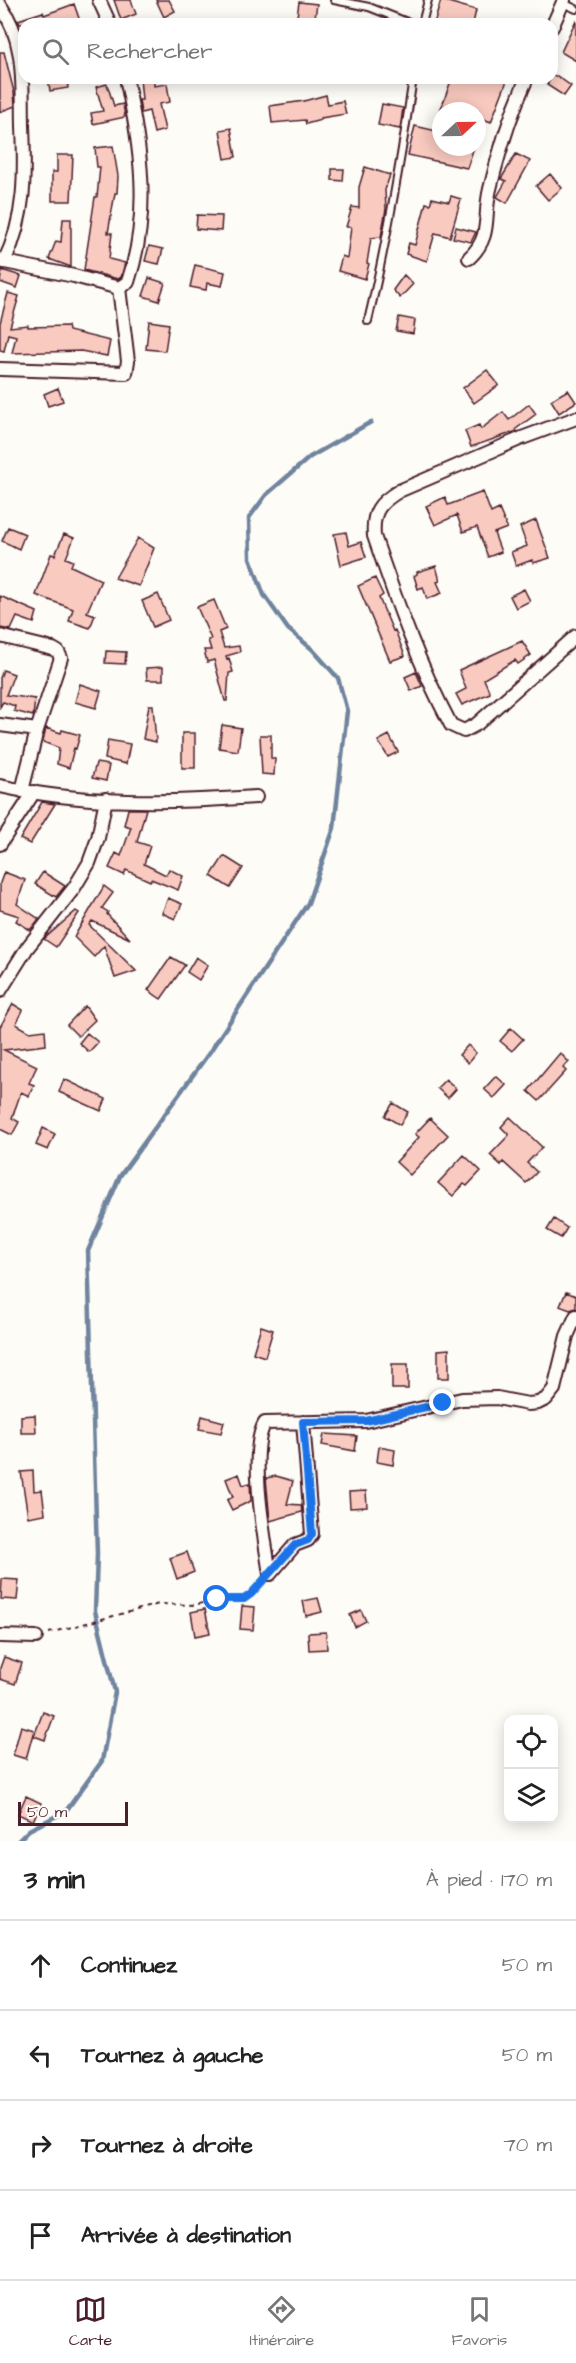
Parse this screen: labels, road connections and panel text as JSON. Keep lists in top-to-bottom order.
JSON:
{
  "scale_bar": "50 m",
  "north": "right",
  "page": {
    "search": "Rechercher",
    "scale": "50 m",
    "heading": ["3 min", "À pied · 170 m"],
    "list": [
      ["Continuez", "50 m"],
      ["Tournez à gauche", "50 m"],
      ["Tournez à droite", "70 m"],
      "Arrivée à destination"
    ],
    "nav": ["Carte", "Itinéraire", "Favoris"]
  }
}
